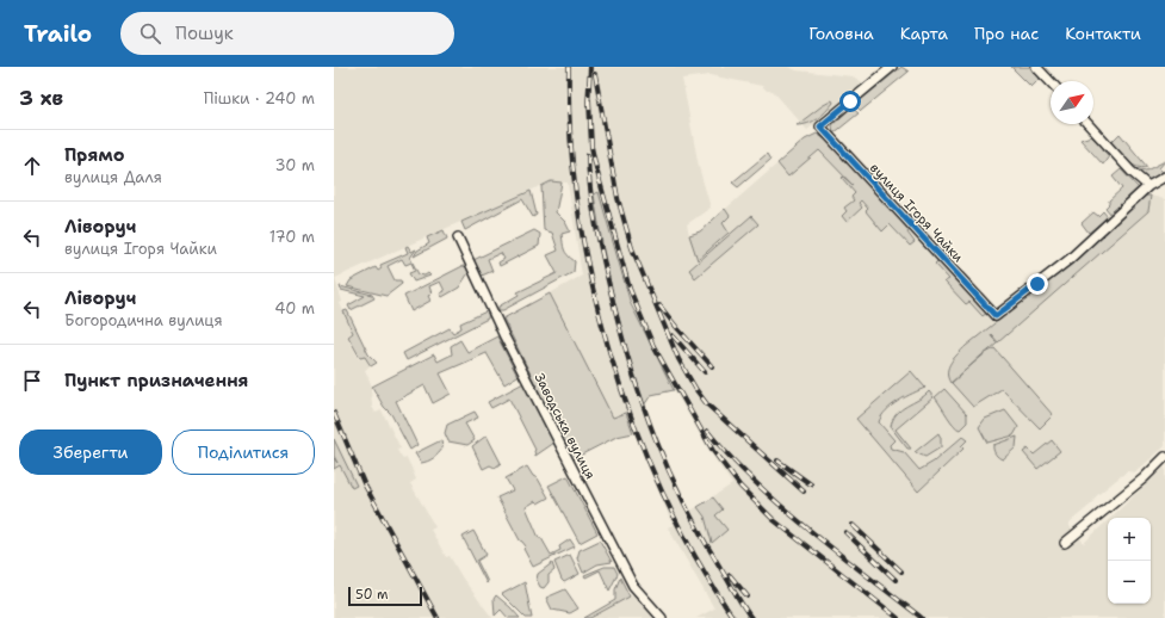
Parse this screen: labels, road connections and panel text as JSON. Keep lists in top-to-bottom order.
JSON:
{
  "streets": {
    "street": ["вулиця Ігоря Чайки", "Заводська вулиця"]
  },
  "scale_bar": "50 m",
  "north": "top right",
  "page": {
    "header": "Trailo",
    "search": "Пошук",
    "nav": [
      "Головна",
      "Карта",
      "Про нас",
      "Контакти"
    ],
    "heading": ["3 хв", "Пішки · 240 m"],
    "list": [
      ["Прямо", "вулиця Даля", "30 m"],
      ["Ліворуч", "вулиця Ігоря Чайки", "170 m"],
      ["Ліворуч", "Богородична вулиця", "40 m"],
      "Пункт призначення"
    ],
    "buttons": ["Зберегти", "Поділитися"],
    "map_buttons": ["+", "−"],
    "scale": "50 m"
  }
}
